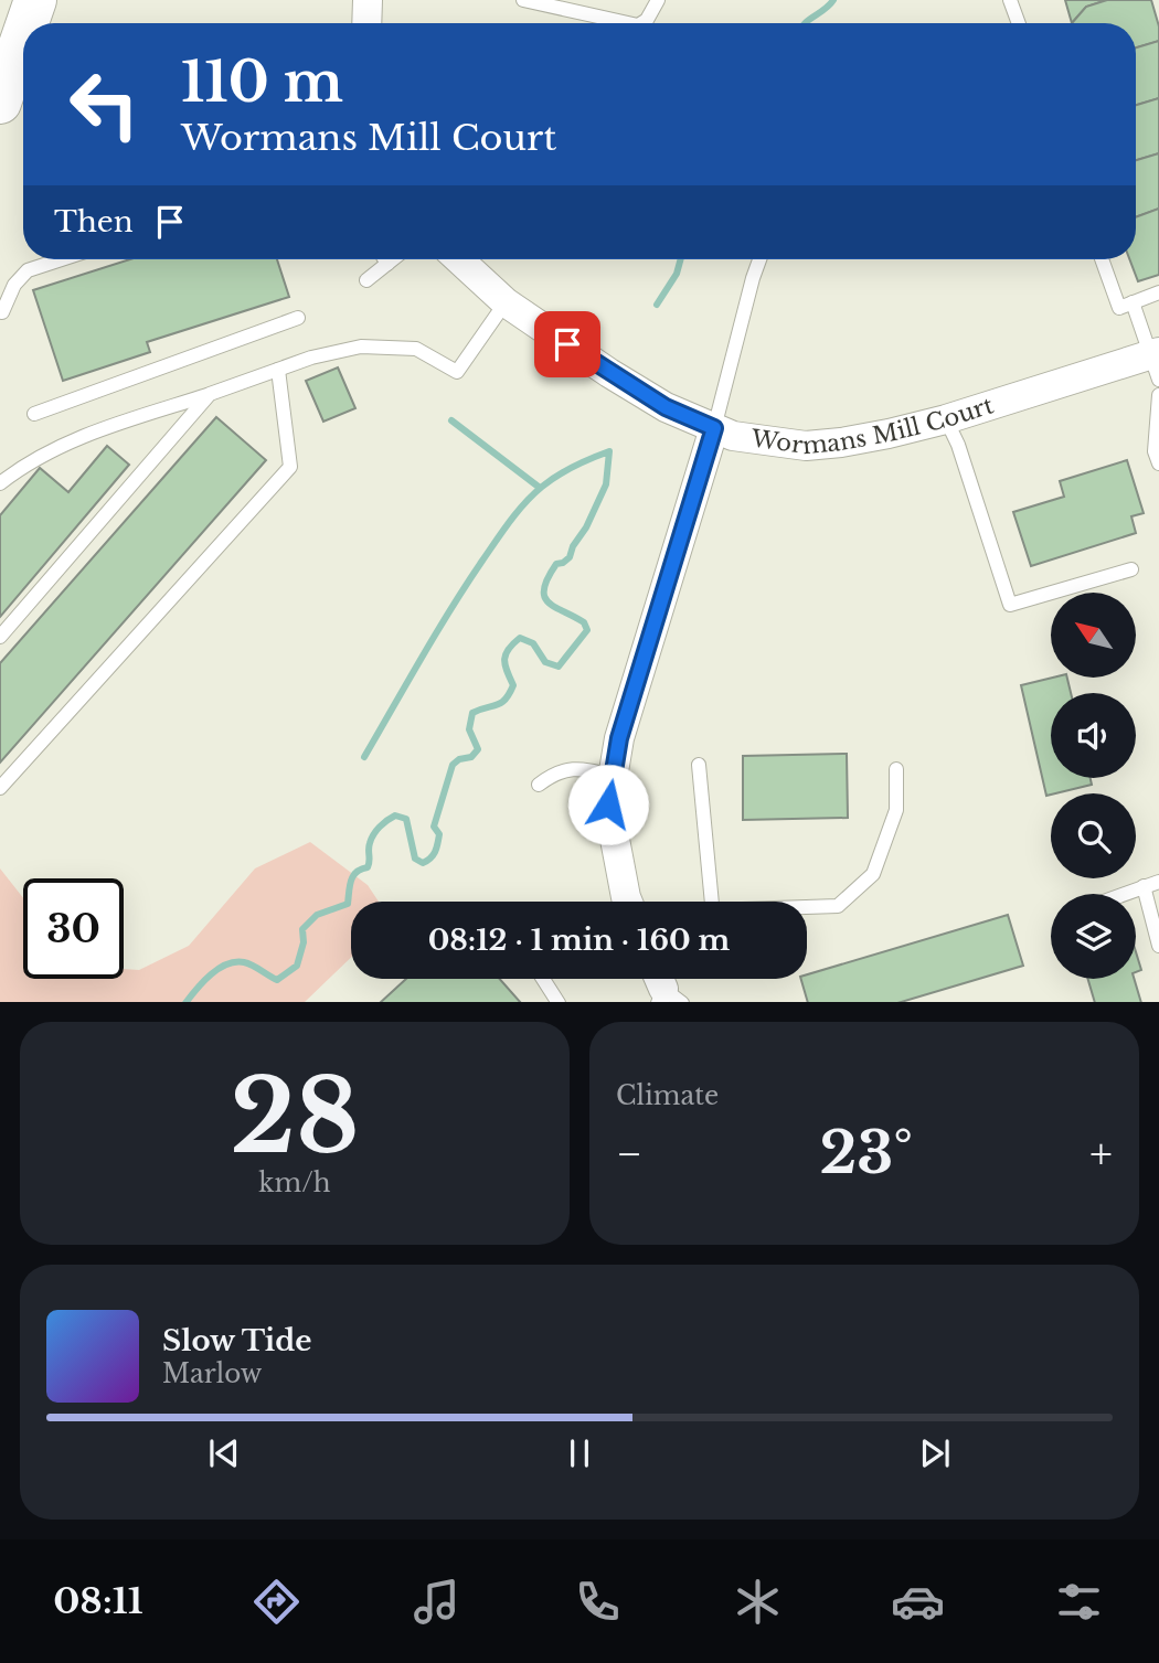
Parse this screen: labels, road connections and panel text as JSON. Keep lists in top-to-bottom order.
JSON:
{
  "streets": {
    "street": ["Wormans Mill Court"]
  },
  "north": "top left",
  "page": {
    "turn": ["110 m", "Wormans Mill Court"],
    "then": "Then",
    "limit": "30",
    "trip": "08:12 · 1 min · 160 m",
    "tile": [
      ["28", "km/h"],
      "Climate"
    ],
    "heat": ["−", "23°", "+"],
    "song": ["Slow Tide", "Marlow"],
    "tabs": "08:11"
  }
}
